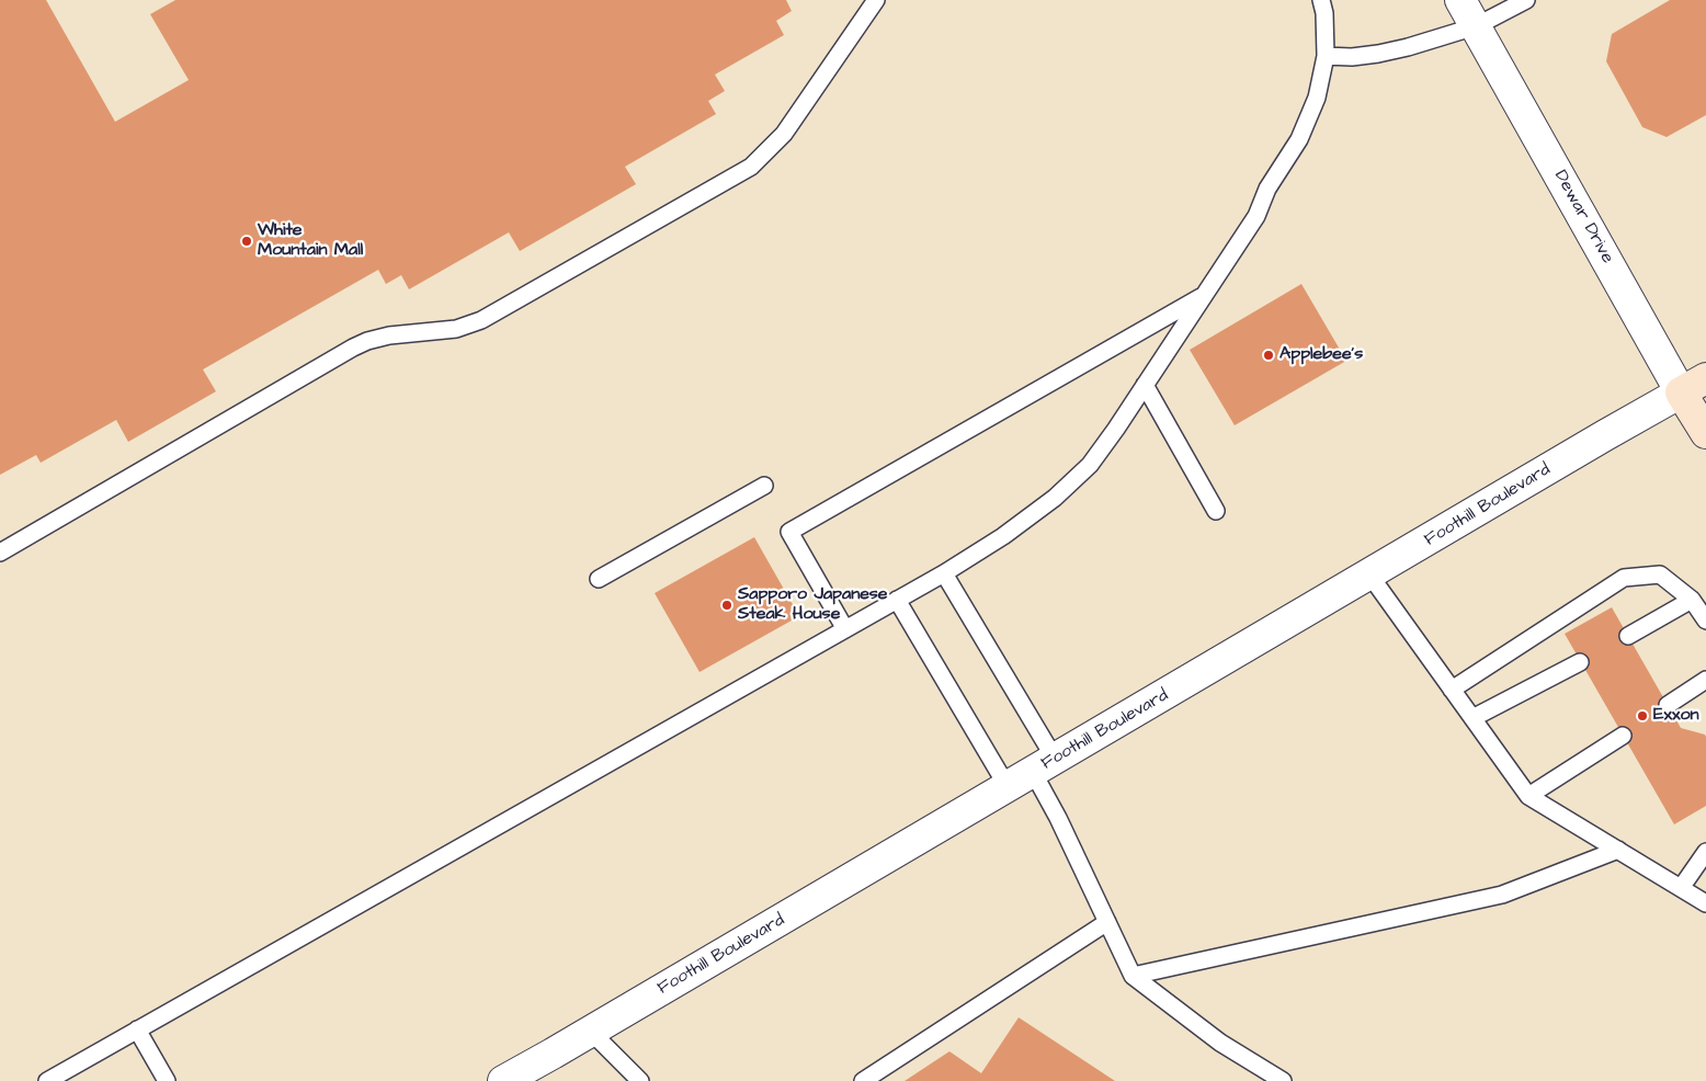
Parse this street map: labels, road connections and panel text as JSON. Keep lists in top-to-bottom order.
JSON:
{
  "streets": {
    "main road": ["Dewar Drive", "Foothill Boulevard"]
  },
  "crossings": [
    ["Dewar Drive", "Foothill Boulevard"]
  ],
  "places": [
    "White Mountain Mall",
    "Applebee's",
    "Sapporo Japanese Steak House",
    "Exxon"
  ]
}
